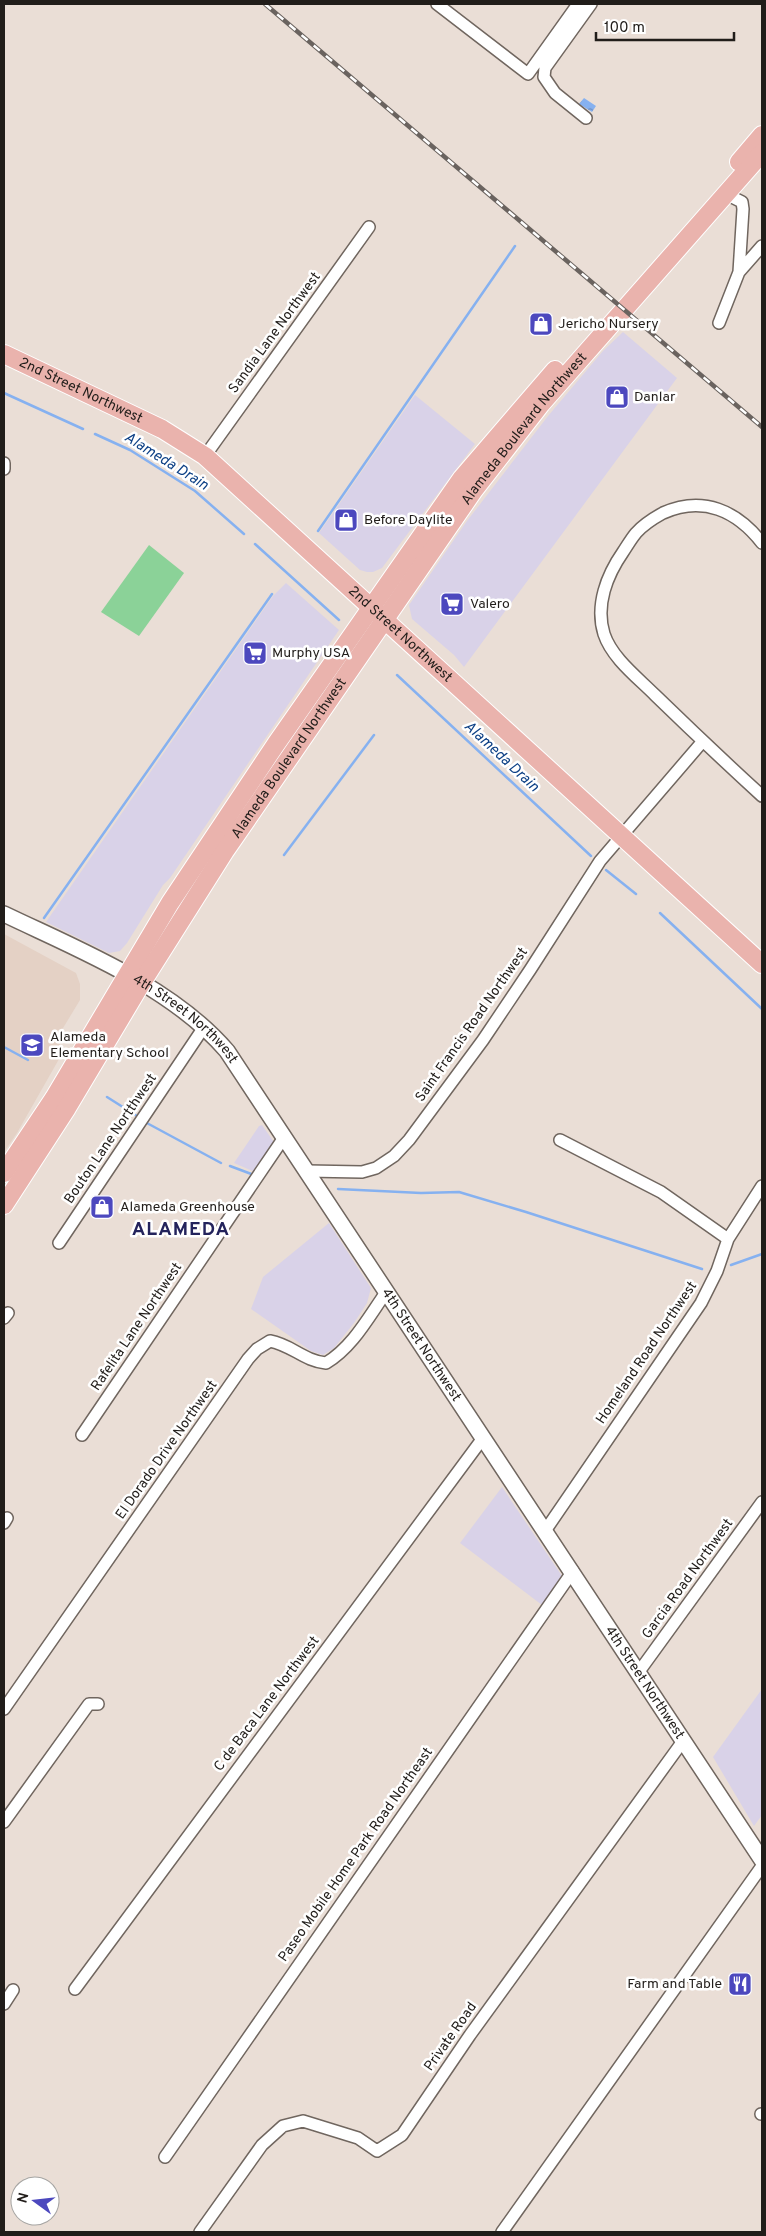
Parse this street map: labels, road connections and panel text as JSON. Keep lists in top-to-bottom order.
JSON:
{
  "streets": {
    "main road": ["2nd Street Northwest", "Alameda Boulevard Northwest", "4th Street Northwest"],
    "street": [
      "Sandia Lane Northwest",
      "Saint Francis Road Northwest",
      "Bouton Lane Nortthwest",
      "Rafelita Lane Northwest",
      "Homeland Road Northwest",
      "El Dorado Drive Northwest",
      "Garcia Road Northwest",
      "C de Baca Lane Northwest",
      "Paseo Mobile Home Park Road Northeast",
      "Private Road"
    ]
  },
  "crossings": [
    ["Sandia Lane Northwest", "2nd Street Northwest"],
    ["2nd Street Northwest", "Alameda Boulevard Northwest"],
    ["2nd Street Northwest", "Saint Francis Road Northwest"],
    ["Alameda Boulevard Northwest", "4th Street Northwest"],
    ["4th Street Northwest", "Saint Francis Road Northwest"],
    ["4th Street Northwest", "Bouton Lane Nortthwest"],
    ["4th Street Northwest", "Rafelita Lane Northwest"],
    ["4th Street Northwest", "Homeland Road Northwest"],
    ["4th Street Northwest", "El Dorado Drive Northwest"],
    ["4th Street Northwest", "Garcia Road Northwest"],
    ["4th Street Northwest", "C de Baca Lane Northwest"],
    ["4th Street Northwest", "Paseo Mobile Home Park Road Northeast"],
    ["4th Street Northwest", "Private Road"]
  ],
  "districts": ["ALAMEDA"],
  "water": ["Alameda Drain"],
  "places": {
    "shop": [
      "Jericho Nursery",
      "Danlar",
      "Before Daylite",
      "Alameda Greenhouse"
    ],
    "supermarket": ["Valero", "Murphy USA"],
    "school or university": ["Alameda Elementary School"],
    "restaurant": ["Farm and Table"]
  },
  "scale_bar": "100 m",
  "north": "left"
}
